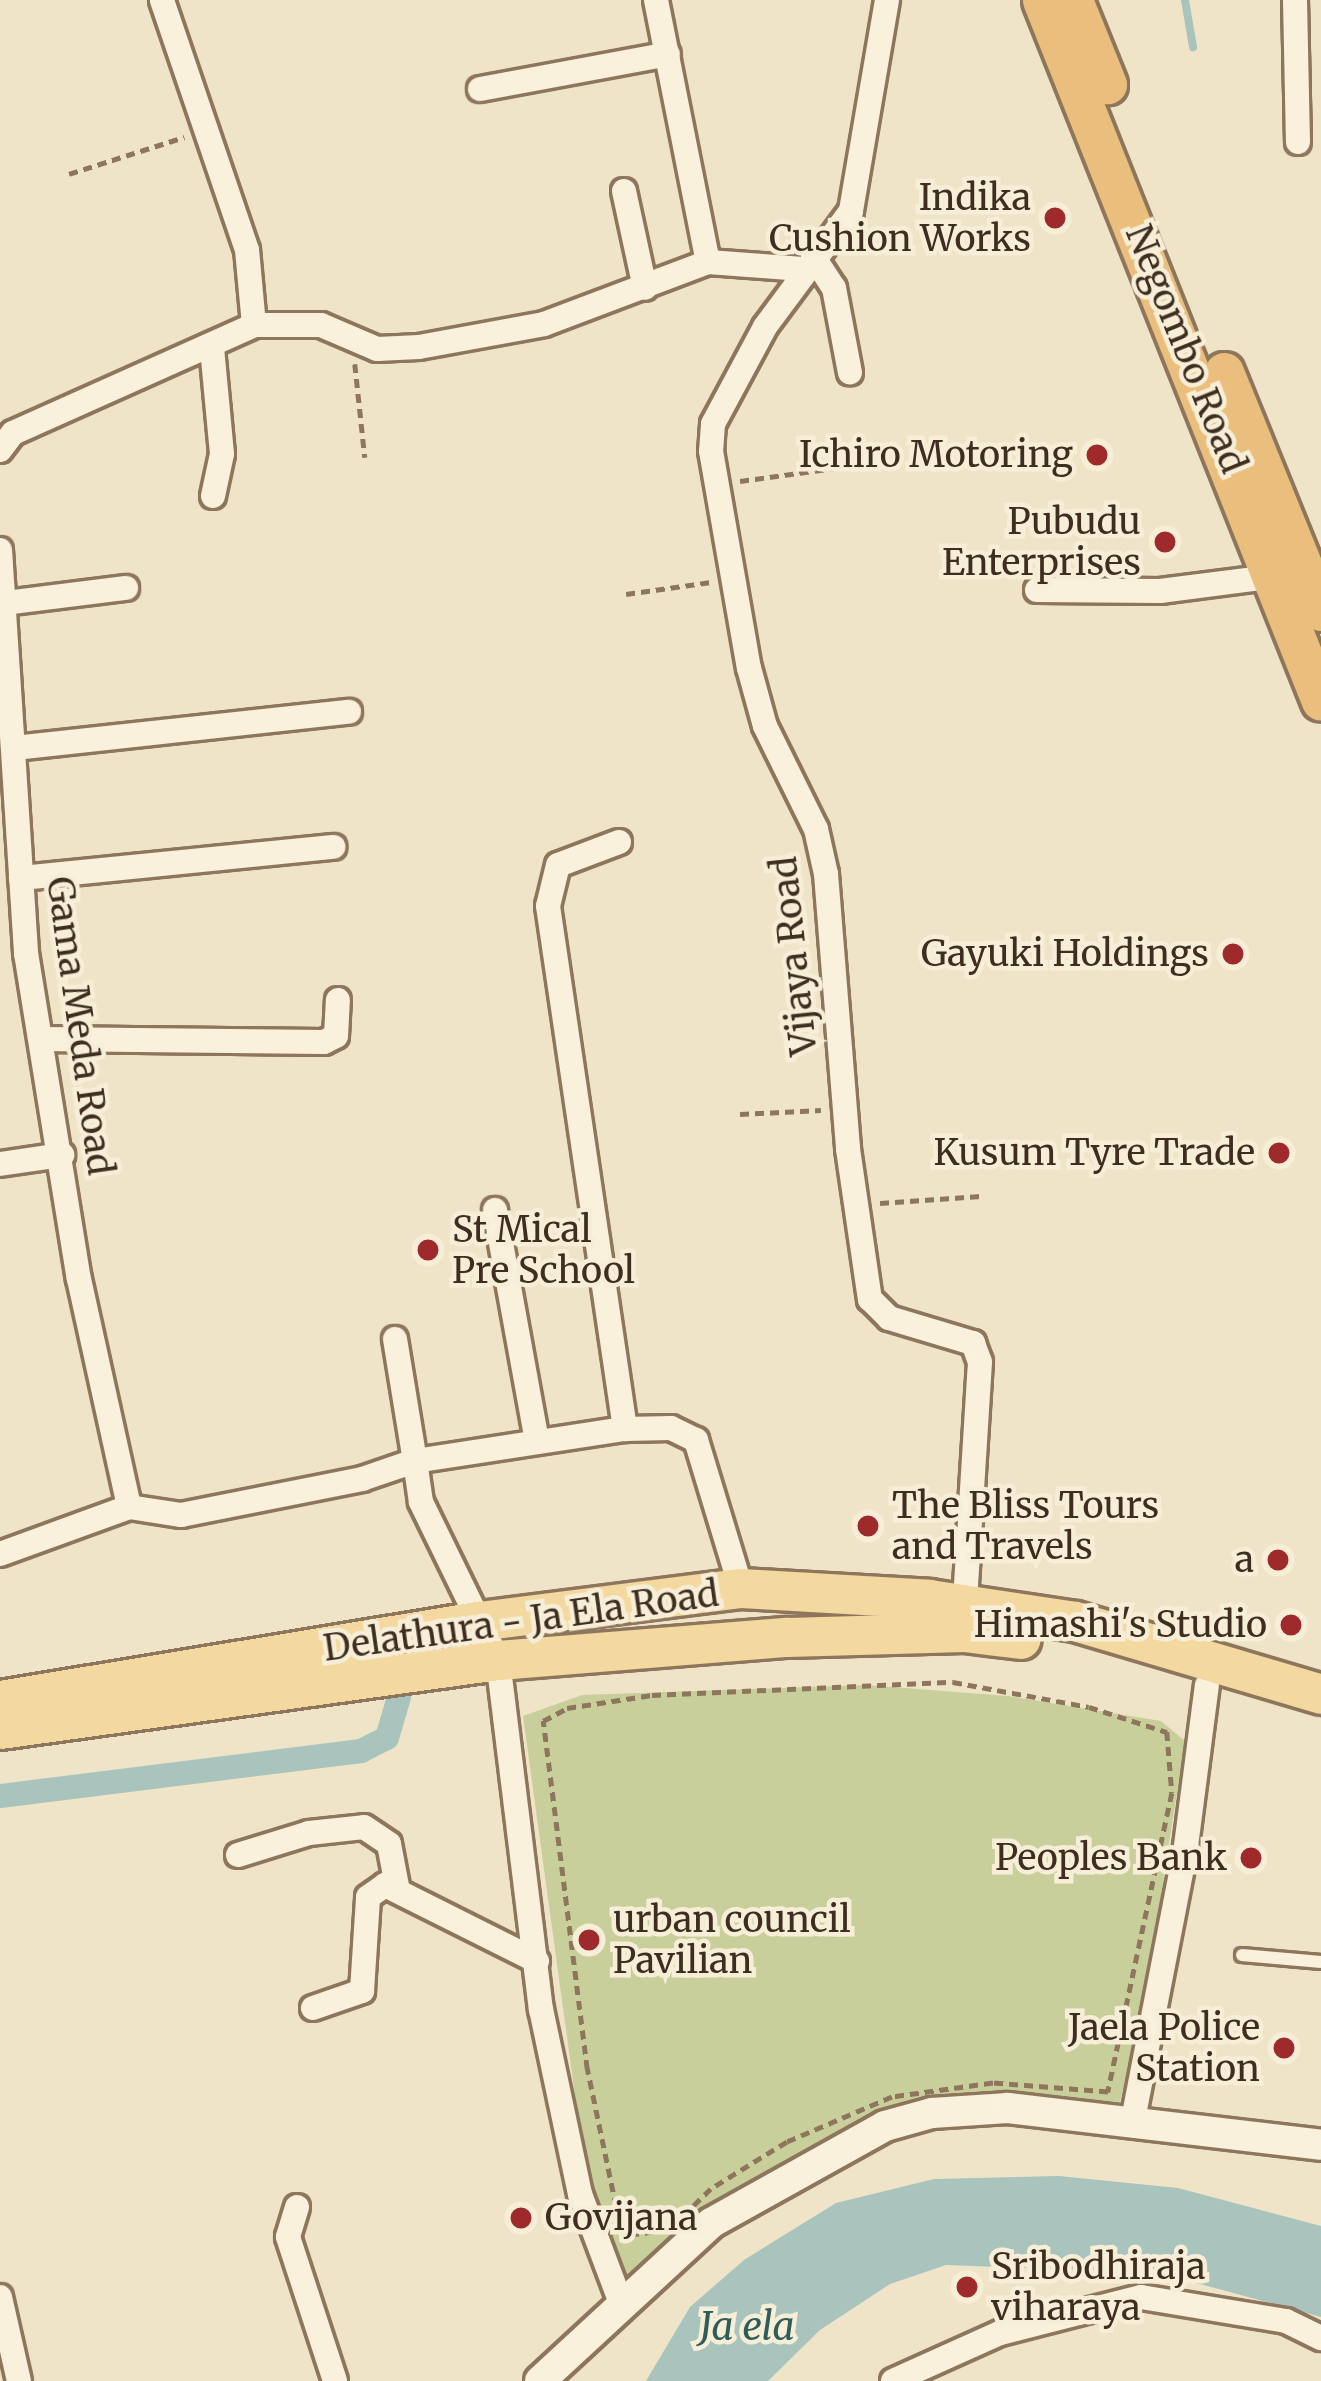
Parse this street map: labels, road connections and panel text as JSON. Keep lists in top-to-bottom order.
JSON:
{
  "streets": {
    "highway": ["Negombo Road"],
    "main road": ["Delathura - Ja Ela Road"],
    "street": ["Vijaya Road", "Gama Meda Road"]
  },
  "crossings": [
    ["Vijaya Road", "Delathura - Ja Ela Road"]
  ],
  "water": ["Ja ela"],
  "places": [
    "Indika Cushion Works",
    "Ichiro Motoring",
    "Pubudu Enterprises",
    "Gayuki Holdings",
    "Kusum Tyre Trade",
    "St Mical Pre School",
    "The Bliss Tours and Travels",
    "a",
    "Himashi's Studio",
    "Peoples Bank",
    "urban council Pavilian",
    "Jaela Police Station",
    "Govijana",
    "Sribodhiraja viharaya"
  ]
}
